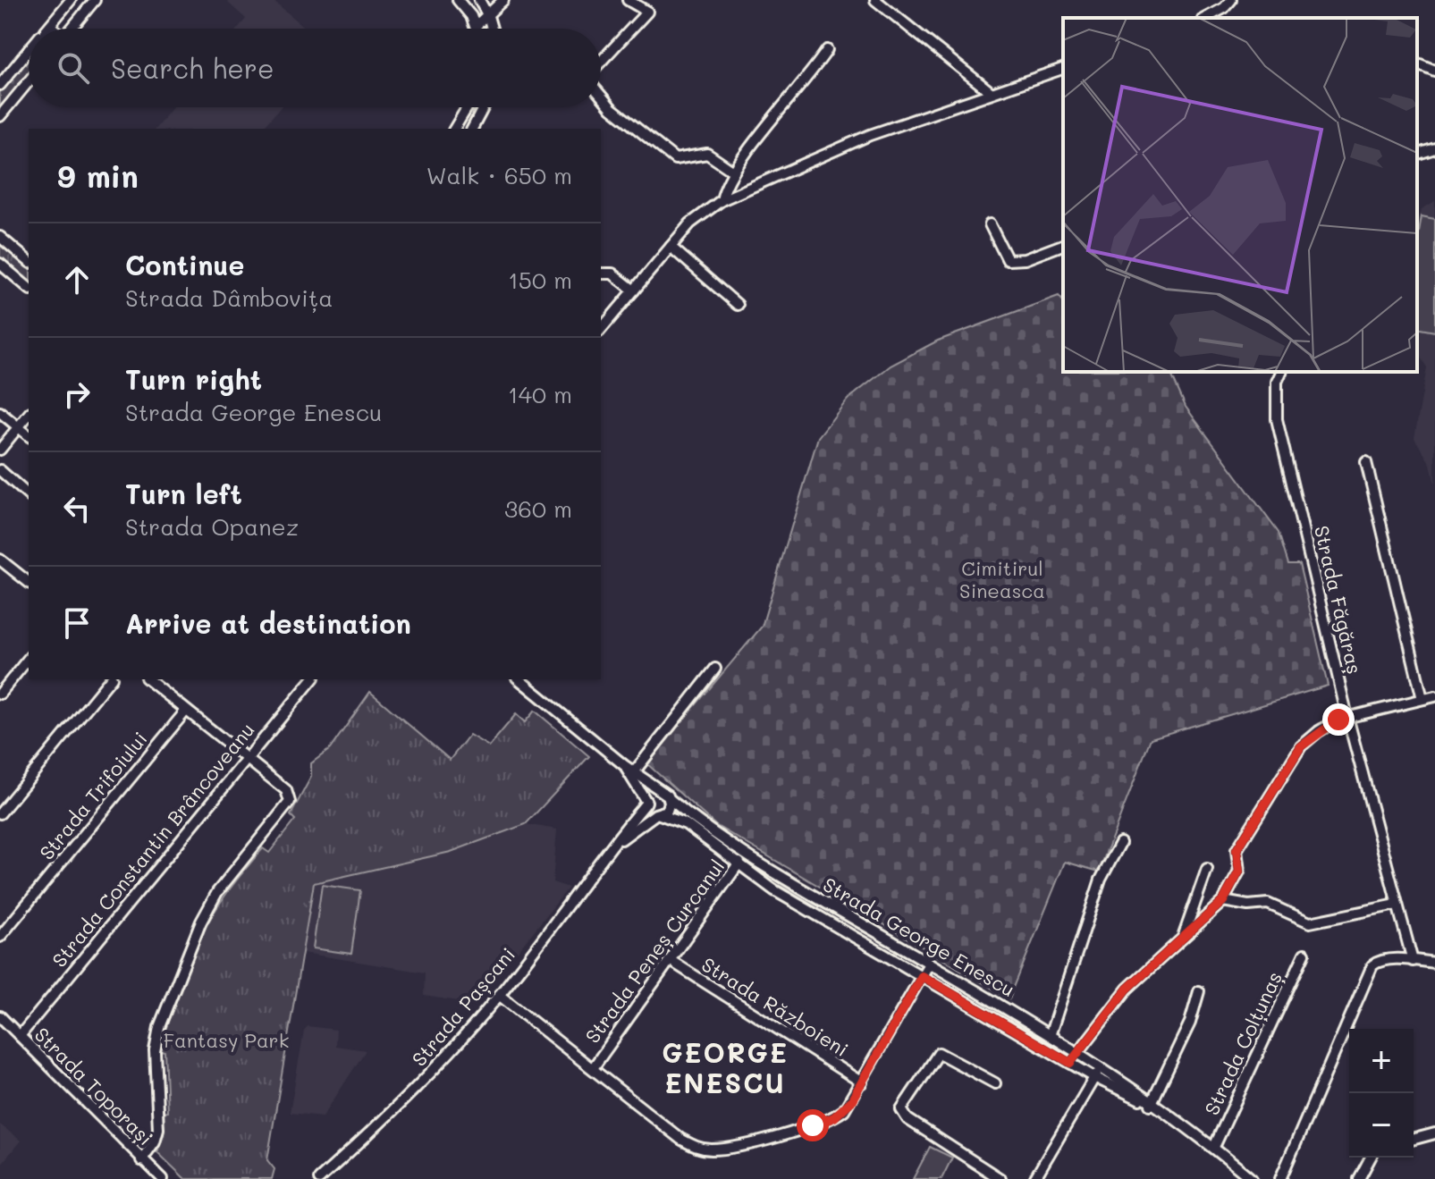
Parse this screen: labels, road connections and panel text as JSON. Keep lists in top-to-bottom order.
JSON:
{
  "streets": {
    "street": [
      "Strada Făgăraș",
      "Strada Trifoiului",
      "Strada Constantin Brâncoveanu",
      "Strada George Enescu",
      "Strada Peneș Curcanul",
      "Strada Pașcani",
      "Strada Războieni",
      "Strada Colțunaș",
      "Strada Toporași"
    ]
  },
  "crossings": [
    ["Strada Constantin Brâncoveanu", "Strada Toporași"],
    ["Strada George Enescu", "Strada Peneș Curcanul"],
    ["Strada George Enescu", "Strada Pașcani"],
    ["Strada George Enescu", "Strada Colțunaș"],
    ["Strada Peneș Curcanul", "Strada Războieni"]
  ],
  "districts": ["GEORGE ENESCU"],
  "parks": ["Cimitirul Sineasca", "Fantasy Park"],
  "page": {
    "search": "Search here",
    "heading": ["9 min", "Walk · 650 m"],
    "list": [
      ["Continue", "Strada Dâmbovița", "150 m"],
      ["Turn right", "Strada George Enescu", "140 m"],
      ["Turn left", "Strada Opanez", "360 m"],
      "Arrive at destination"
    ],
    "map_buttons": ["+", "−"]
  }
}
